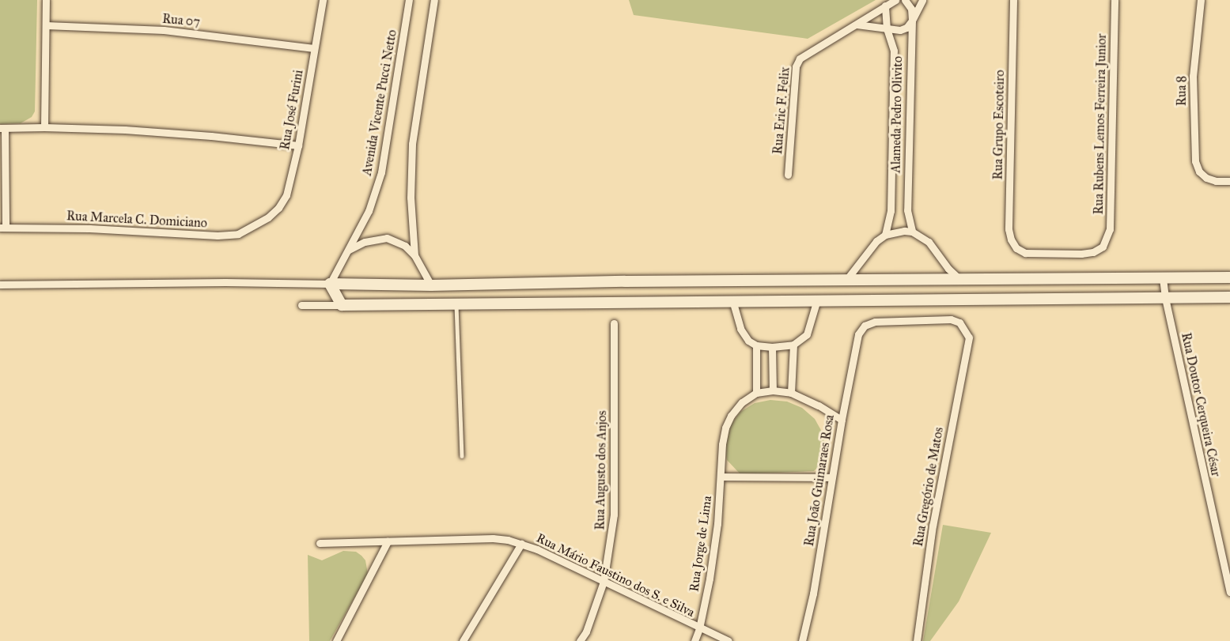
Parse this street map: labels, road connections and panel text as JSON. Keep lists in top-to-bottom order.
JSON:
{
  "streets": {
    "street": [
      "Rua 07",
      "Rua 8",
      "Avenida Vicente Pucci Netto",
      "Rua José Furini",
      "Rua Eric F. Felix",
      "Alameda Pedro Olivito",
      "Rua Rubens Lemos Ferreira Junior",
      "Rua Grupo Escoteiro",
      "Rua Marcela C. Domiciano",
      "Rua Doutor Cerqueira César",
      "Rua Augusto dos Anjos",
      "Rua João Guimaraes Rosa",
      "Rua Gregório de Matos",
      "Rua Jorge de Lima",
      "Rua Mário Faustino dos S. e Silva"
    ]
  },
  "crossings": [
    ["Rua 07", "Rua José Furini"],
    ["Rua José Furini", "Rua Marcela C. Domiciano"],
    ["Rua Eric F. Felix", "Alameda Pedro Olivito"],
    ["Rua Rubens Lemos Ferreira Junior", "Rua Grupo Escoteiro"],
    ["Rua Augusto dos Anjos", "Rua Mário Faustino dos S. e Silva"],
    ["Rua João Guimaraes Rosa", "Rua Gregório de Matos"],
    ["Rua Jorge de Lima", "Rua Mário Faustino dos S. e Silva"]
  ]
}
